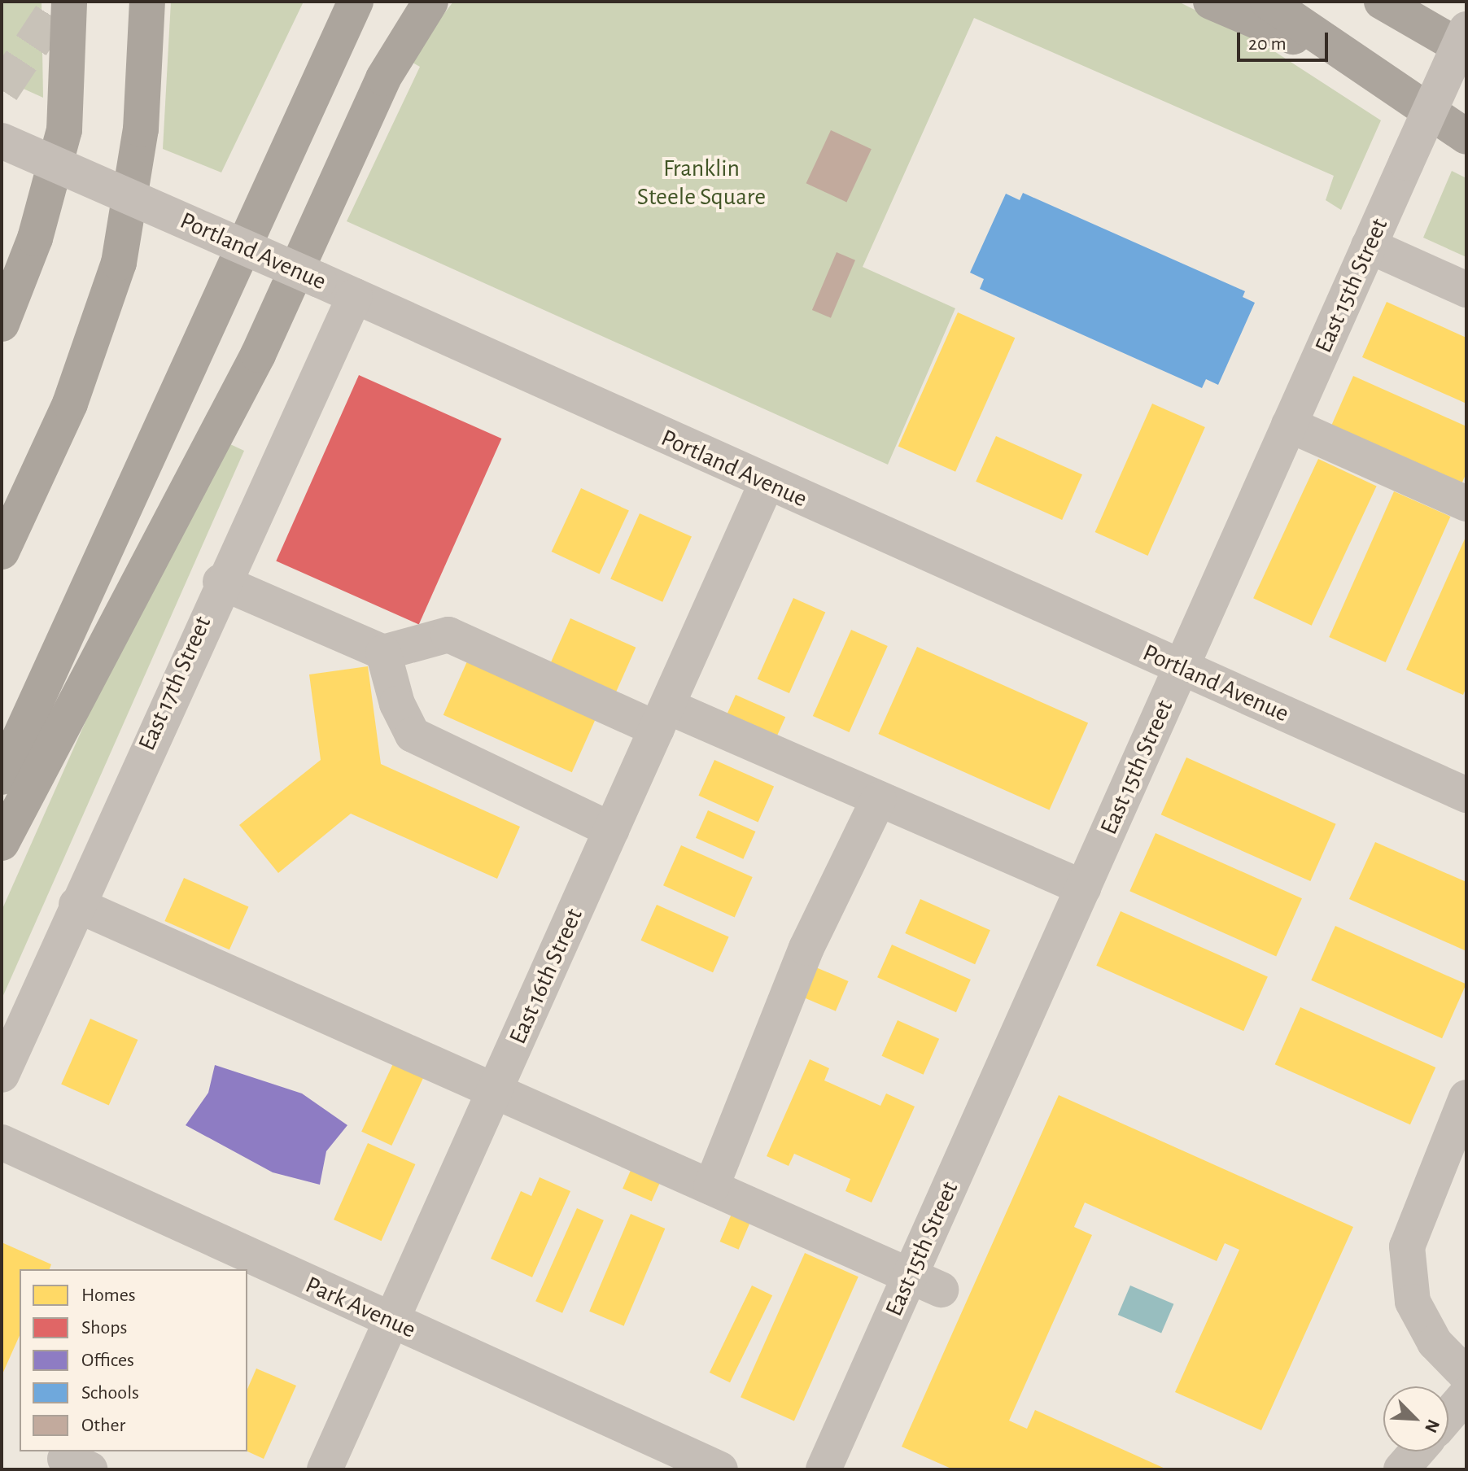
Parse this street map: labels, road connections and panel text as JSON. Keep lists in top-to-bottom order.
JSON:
{
  "streets": {
    "street": [
      "Portland Avenue",
      "East 15th Street",
      "East 17th Street",
      "East 16th Street",
      "Park Avenue"
    ]
  },
  "crossings": [
    ["Portland Avenue", "East 15th Street"],
    ["Portland Avenue", "East 17th Street"],
    ["Portland Avenue", "East 16th Street"],
    ["East 16th Street", "Park Avenue"]
  ],
  "parks": ["Franklin Steele Square"],
  "legend": [
    "Homes",
    "Shops",
    "Offices",
    "Schools",
    "Other"
  ],
  "scale_bar": "20 m",
  "north": "bottom right"
}
